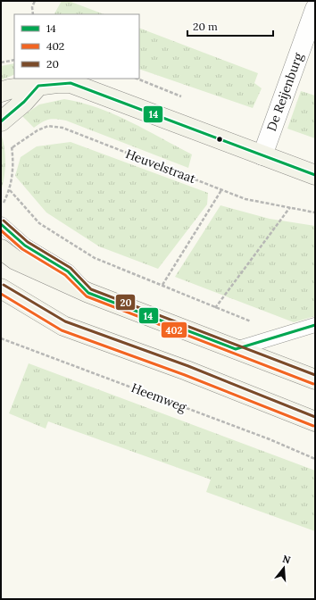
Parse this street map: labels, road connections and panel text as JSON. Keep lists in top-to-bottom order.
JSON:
{
  "streets": {
    "street": ["De Reijenburg"],
    "path": ["Heuvelstraat", "Heemweg"]
  },
  "lines": ["transit line 14", "transit line 20", "transit line 402"],
  "legend": ["14", "402", "20"],
  "scale_bar": "20 m",
  "north": "top"
}
